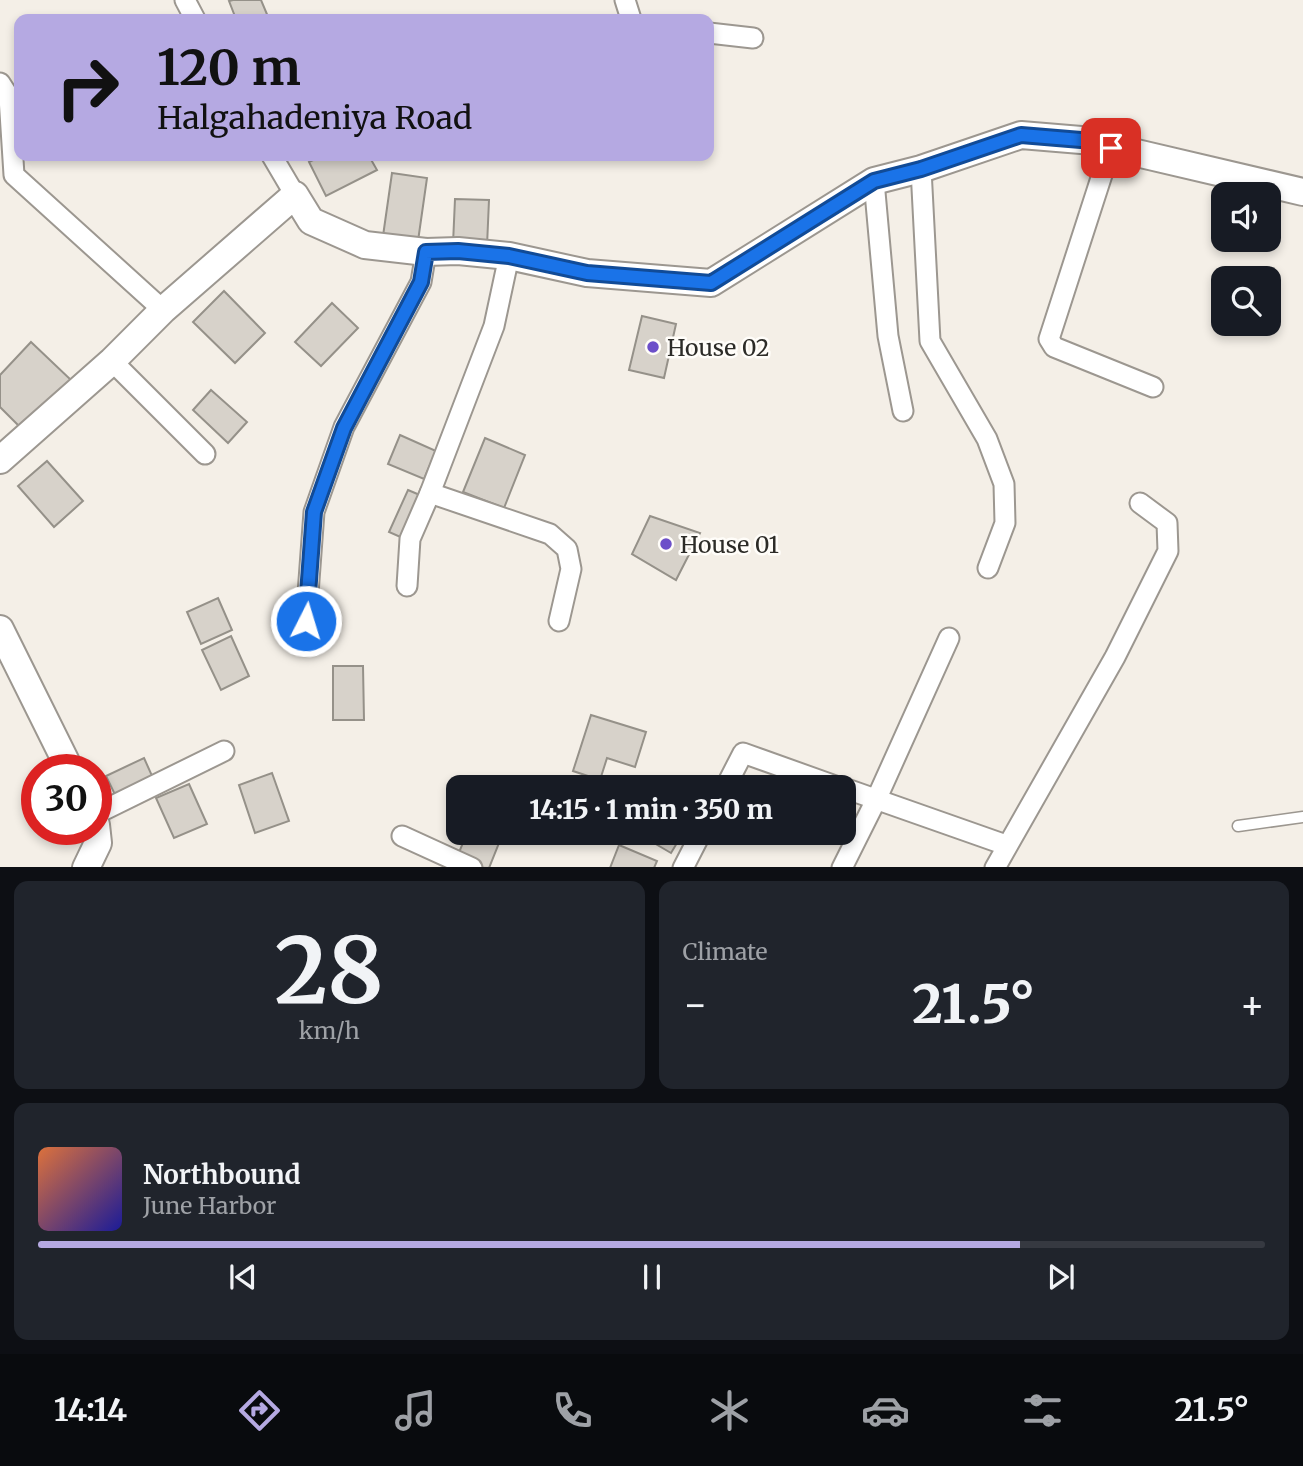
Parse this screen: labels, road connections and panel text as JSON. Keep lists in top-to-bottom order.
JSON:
{
  "places": ["House 02", "House 01"],
  "page": {
    "turn": ["120 m", "Halgahadeniya Road"],
    "limit": "30",
    "trip": "14:15 · 1 min · 350 m",
    "tile": [
      ["28", "km/h"],
      "Climate"
    ],
    "heat": ["−", "21.5°", "+"],
    "song": ["Northbound", "June Harbor"],
    "tabs": ["14:14", "21.5°"]
  }
}
